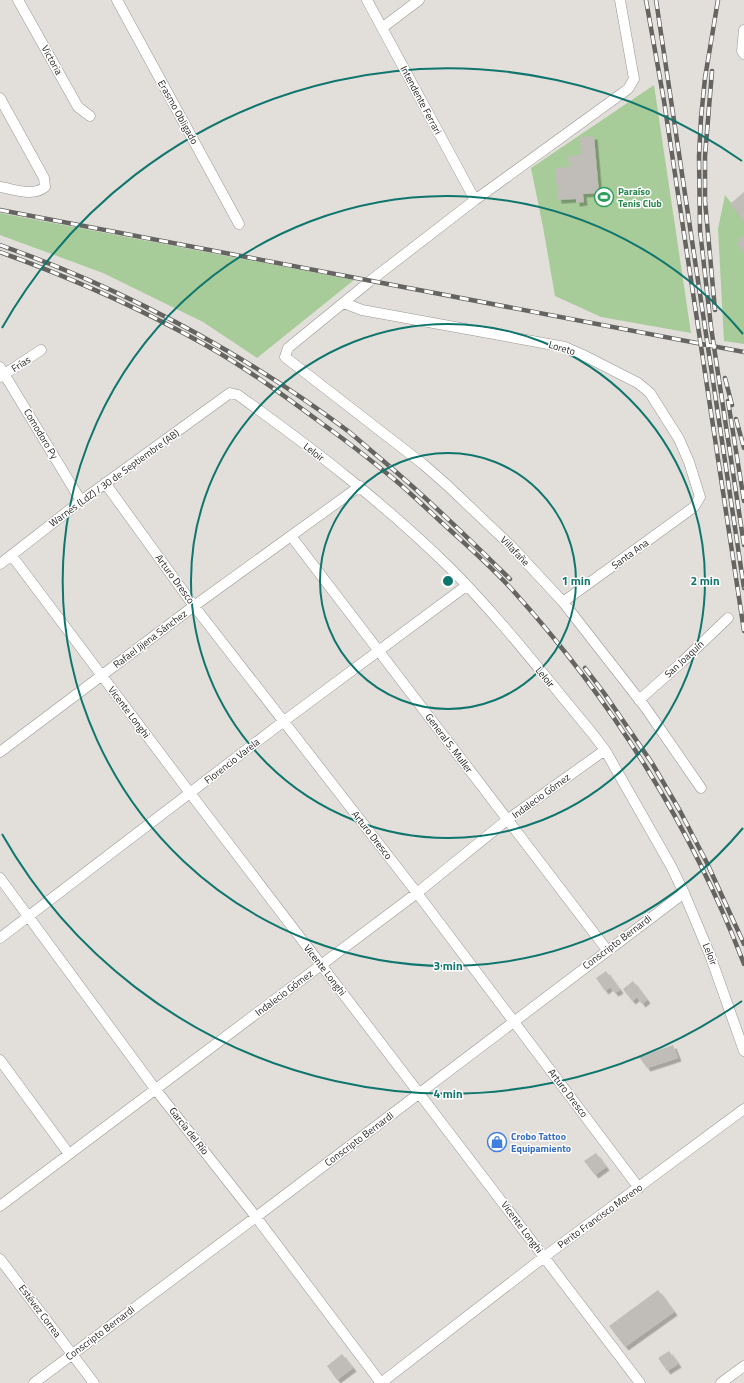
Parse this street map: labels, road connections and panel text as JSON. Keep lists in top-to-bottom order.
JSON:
{
  "streets": {
    "street": [
      "Victoria",
      "Intendente Ferrari",
      "Erasmo Obligado",
      "Loreto",
      "Frías",
      "Comodoro Py",
      "Leloir",
      "Warnes (LdZ) / 30 de Septiembre (AB)",
      "Villafañe",
      "Santa Ana",
      "Arturo Dresco",
      "Rafael Jijena Sánchez",
      "San Joaquín",
      "Vicente Longhi",
      "General S. Muller",
      "Florencio Varela",
      "Indalecio Gómez",
      "Conscripto Bernardi",
      "García del Río",
      "Perito Francisco Moreno",
      "Estévez Correa"
    ]
  },
  "crossings": [
    ["Loreto", "Villafañe"],
    ["Loreto", "Santa Ana"],
    ["Frías", "Comodoro Py"],
    ["Comodoro Py", "Warnes (LdZ) / 30 de Septiembre (AB)"],
    ["Leloir", "Warnes (LdZ) / 30 de Septiembre (AB)"],
    ["Leloir", "Rafael Jijena Sánchez"],
    ["Leloir", "Florencio Varela"],
    ["Leloir", "Indalecio Gómez"],
    ["Leloir", "Conscripto Bernardi"],
    ["Warnes (LdZ) / 30 de Septiembre (AB)", "Arturo Dresco"],
    ["Warnes (LdZ) / 30 de Septiembre (AB)", "Vicente Longhi"],
    ["Villafañe", "Santa Ana"],
    ["Villafañe", "San Joaquín"],
    ["Arturo Dresco", "Rafael Jijena Sánchez"],
    ["Arturo Dresco", "Florencio Varela"],
    ["Arturo Dresco", "Indalecio Gómez"],
    ["Arturo Dresco", "Conscripto Bernardi"],
    ["Arturo Dresco", "Perito Francisco Moreno"],
    ["Rafael Jijena Sánchez", "Vicente Longhi"],
    ["Rafael Jijena Sánchez", "General S. Muller"],
    ["Vicente Longhi", "Florencio Varela"],
    ["Vicente Longhi", "Indalecio Gómez"],
    ["Vicente Longhi", "Conscripto Bernardi"],
    ["Vicente Longhi", "Perito Francisco Moreno"],
    ["General S. Muller", "Florencio Varela"],
    ["General S. Muller", "Indalecio Gómez"],
    ["General S. Muller", "Conscripto Bernardi"],
    ["Florencio Varela", "García del Río"],
    ["Indalecio Gómez", "García del Río"],
    ["Conscripto Bernardi", "García del Río"],
    ["Conscripto Bernardi", "Estévez Correa"],
    ["García del Río", "Perito Francisco Moreno"]
  ],
  "places": {
    "sports": ["Paraíso Tenis Club"],
    "shop": ["Crobo Tattoo Equipamiento"]
  },
  "rings": [
    "1 min",
    "2 min",
    "3 min",
    "4 min"
  ]
}
